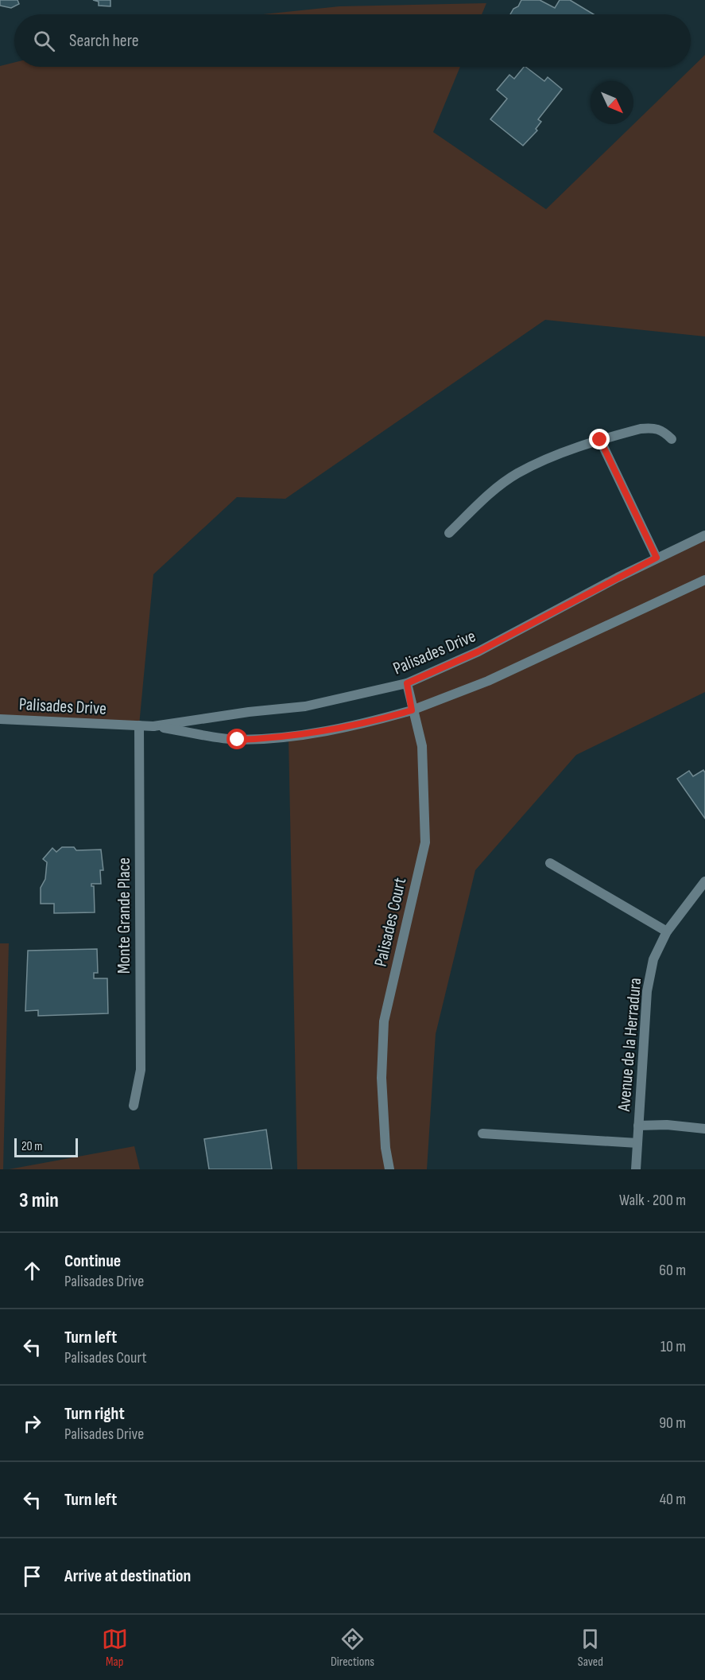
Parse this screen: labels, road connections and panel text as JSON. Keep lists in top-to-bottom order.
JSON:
{
  "streets": {
    "street": [
      "Palisades Drive",
      "Monte Grande Place",
      "Palisades Court",
      "Avenue de la Herradura"
    ]
  },
  "crossings": [
    ["Palisades Drive", "Monte Grande Place"],
    ["Palisades Drive", "Palisades Court"]
  ],
  "scale_bar": "20 m",
  "north": "bottom right",
  "page": {
    "search": "Search here",
    "scale": "20 m",
    "heading": ["3 min", "Walk · 200 m"],
    "list": [
      ["Continue", "Palisades Drive", "60 m"],
      ["Turn left", "Palisades Court", "10 m"],
      ["Turn right", "Palisades Drive", "90 m"],
      ["Turn left", "40 m"],
      "Arrive at destination"
    ],
    "nav": ["Map", "Directions", "Saved"]
  }
}
